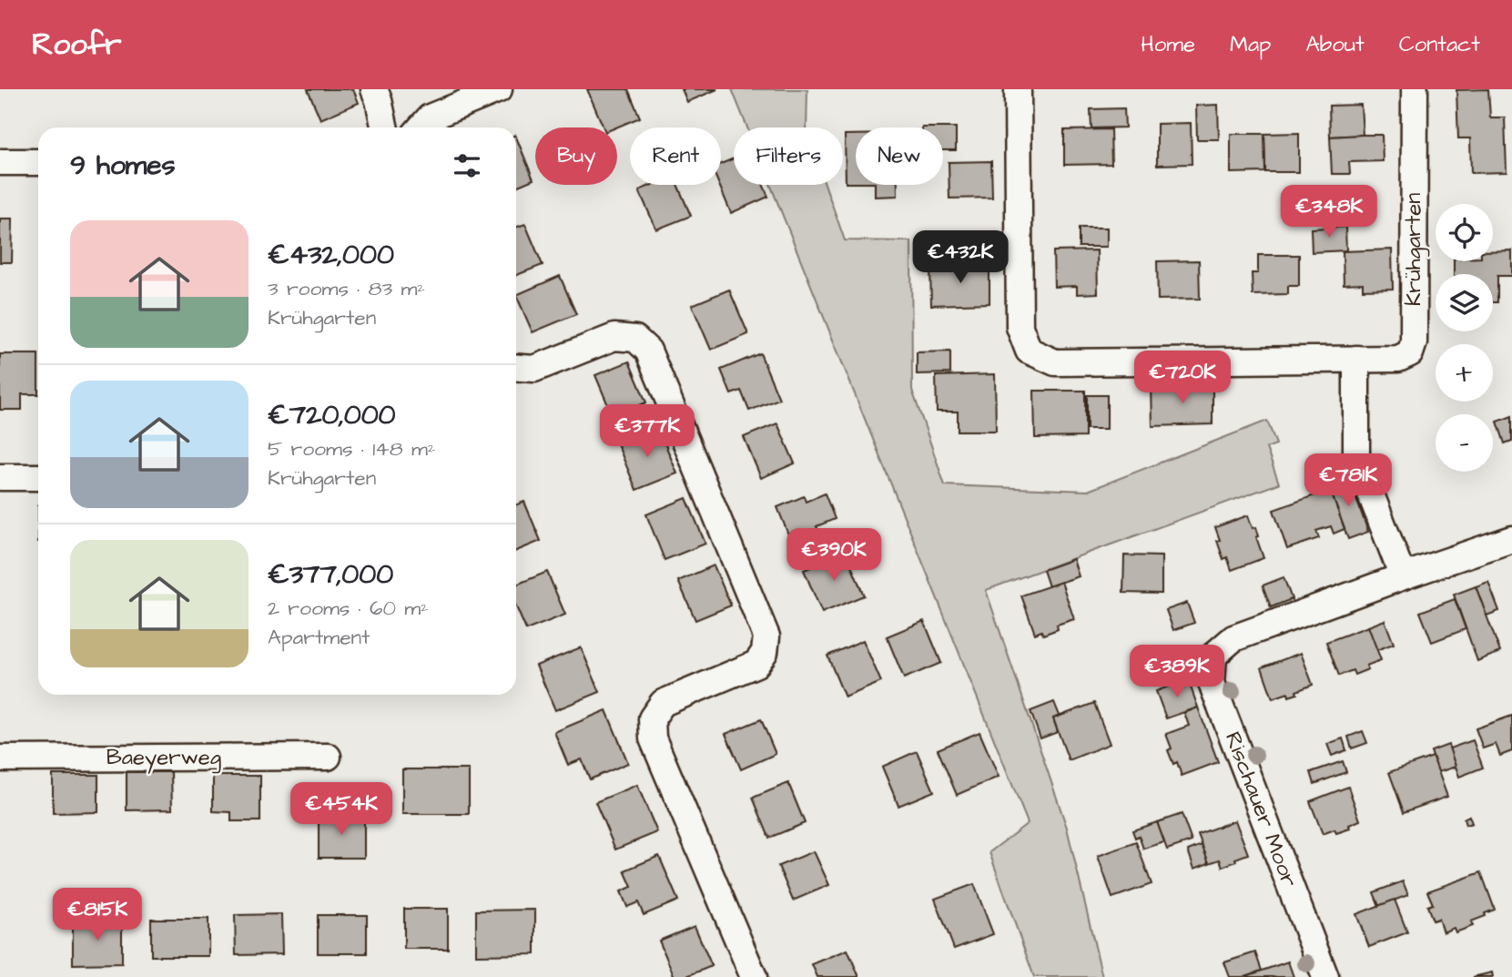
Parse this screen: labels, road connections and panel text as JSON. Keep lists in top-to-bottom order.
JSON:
{
  "streets": {
    "street": ["Krühgarten", "Baeyerweg", "Rischauer Moor"]
  },
  "page": {
    "header": "Roofr",
    "nav": [
      "Home",
      "Map",
      "About",
      "Contact"
    ],
    "chip": [
      "Buy",
      "Rent",
      "Filters",
      "New"
    ],
    "heading": "9 homes",
    "price": [
      "€348K",
      "€432K",
      "€720K",
      "€377K",
      "€781K",
      "€390K",
      "€389K",
      "€454K",
      "€815K"
    ],
    "map_buttons": ["+", "−"],
    "list": [
      {
        "name": "€432,000",
        "note": "3 rooms · 83 m² · Krühgarten"
      },
      {
        "name": "€720,000",
        "note": "5 rooms · 148 m² · Krühgarten"
      },
      {
        "name": "€377,000",
        "note": "2 rooms · 60 m² · Apartment"
      }
    ]
  }
}
